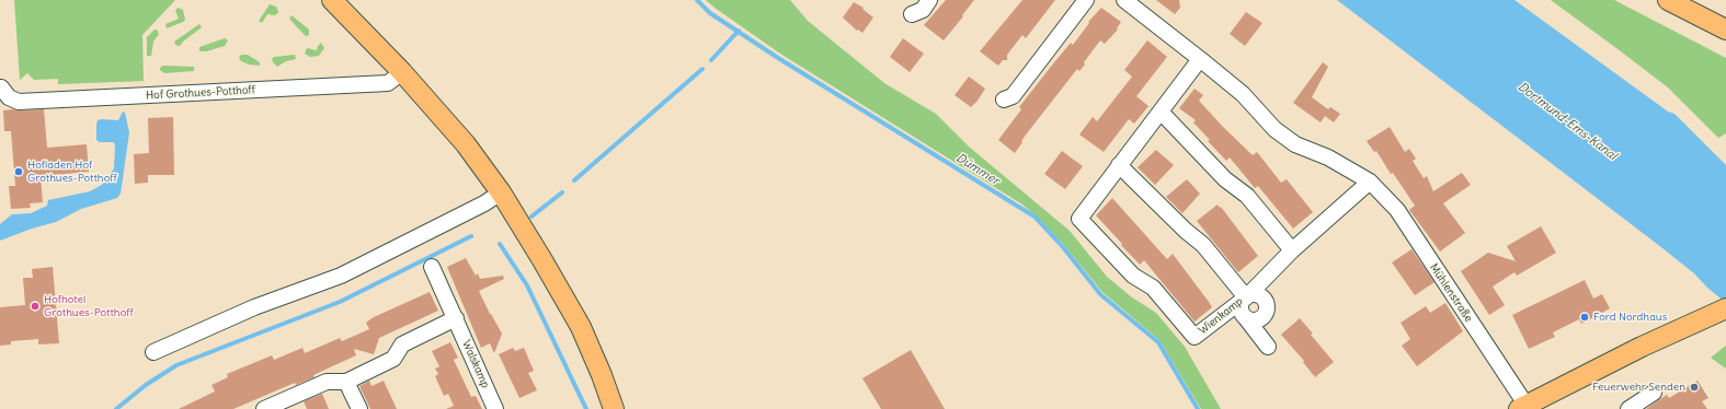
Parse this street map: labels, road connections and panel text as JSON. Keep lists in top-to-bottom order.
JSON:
{
  "streets": {
    "street": [
      "Hof Grothues-Potthoff",
      "Mühlenstraße",
      "Wienkamp",
      "Walskamp"
    ]
  },
  "crossings": [
    ["Mühlenstraße", "Wienkamp"]
  ],
  "water": ["Dortmund-Ems-Kanal", "Dümmer"],
  "places": [
    "Hofladen Hof Grothues-Potthoff",
    "Hofhotel Grothues-Potthoff",
    "Ford Nordhaus",
    "Feuerwehr Senden"
  ]
}
